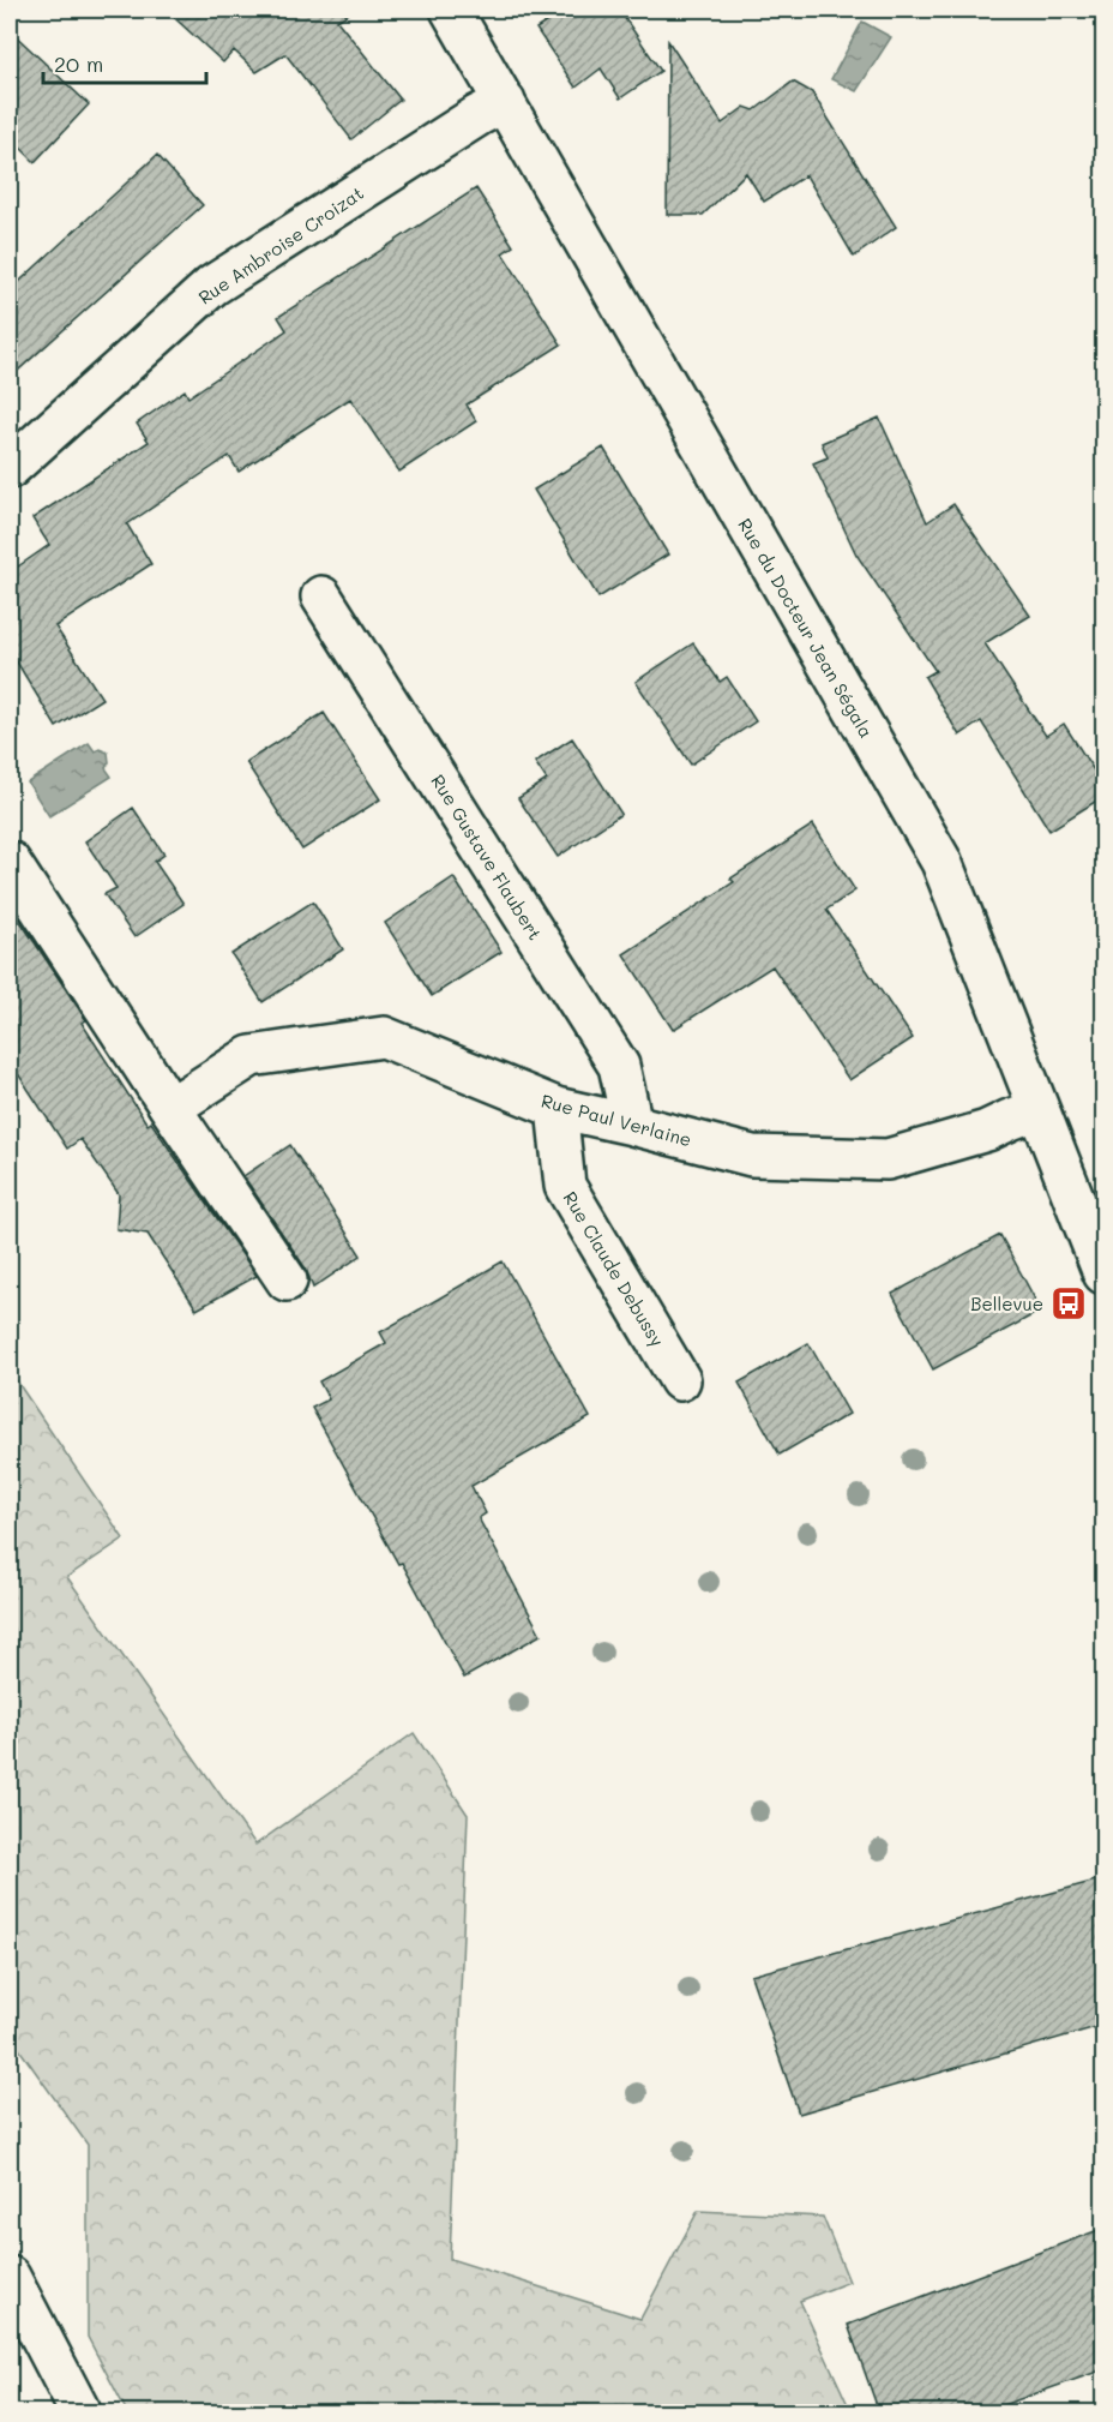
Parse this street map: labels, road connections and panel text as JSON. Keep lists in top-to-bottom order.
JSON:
{
  "streets": {
    "street": [
      "Rue Ambroise Croizat",
      "Rue du Docteur Jean Ségala",
      "Rue Gustave Flaubert",
      "Rue Paul Verlaine",
      "Rue Claude Debussy"
    ]
  },
  "crossings": [
    ["Rue Ambroise Croizat", "Rue du Docteur Jean Ségala"],
    ["Rue du Docteur Jean Ségala", "Rue Paul Verlaine"],
    ["Rue Gustave Flaubert", "Rue Paul Verlaine"],
    ["Rue Paul Verlaine", "Rue Claude Debussy"]
  ],
  "places": {
    "bus stop": ["Bellevue"]
  },
  "scale_bar": "20 m"
}
